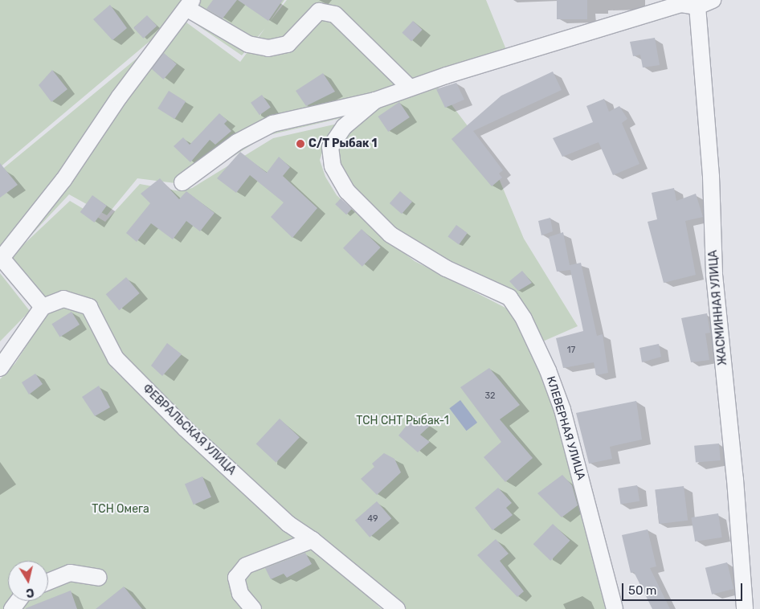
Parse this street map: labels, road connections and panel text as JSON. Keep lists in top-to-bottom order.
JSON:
{
  "streets": {
    "lane": ["ЖАСМИННАЯ УЛИЦА", "КЛЕВЕРНАЯ УЛИЦА", "ФЕВРАЛЬСКАЯ УЛИЦА"]
  },
  "parks": ["ТСН СНТ Рыбак-1", "ТСН Омега"],
  "places": ["С/Т Рыбак 1"],
  "house_numbers": ["17", "32", "49"],
  "scale_bar": "50 m",
  "north": "bottom"
}
